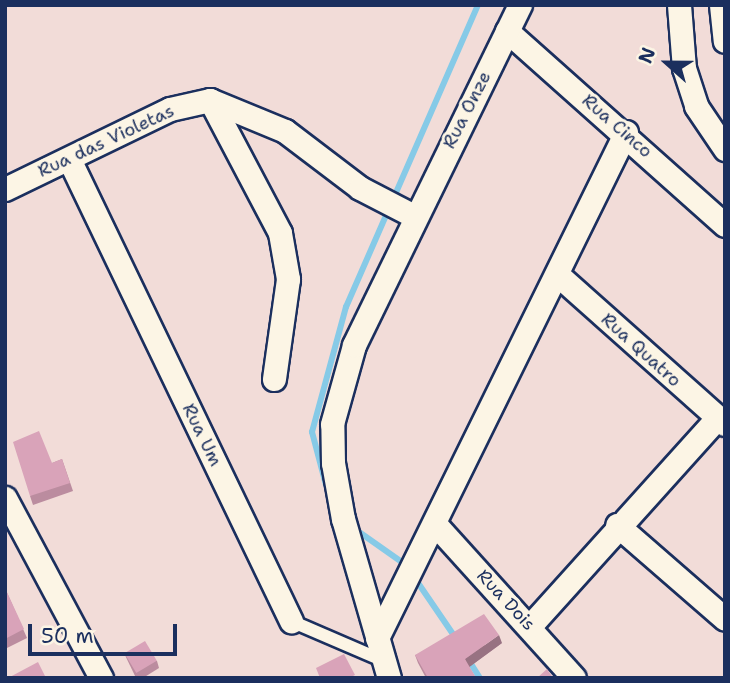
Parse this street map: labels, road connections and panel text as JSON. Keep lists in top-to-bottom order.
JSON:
{
  "streets": {
    "street": [
      "Rua Onze",
      "Rua Cinco",
      "Rua das Violetas",
      "Rua Quatro",
      "Rua Um",
      "Rua Dois"
    ]
  },
  "crossings": [
    ["Rua Onze", "Rua Cinco"],
    ["Rua Onze", "Rua Um"],
    ["Rua das Violetas", "Rua Um"]
  ],
  "scale_bar": "50 m",
  "north": "left"
}
